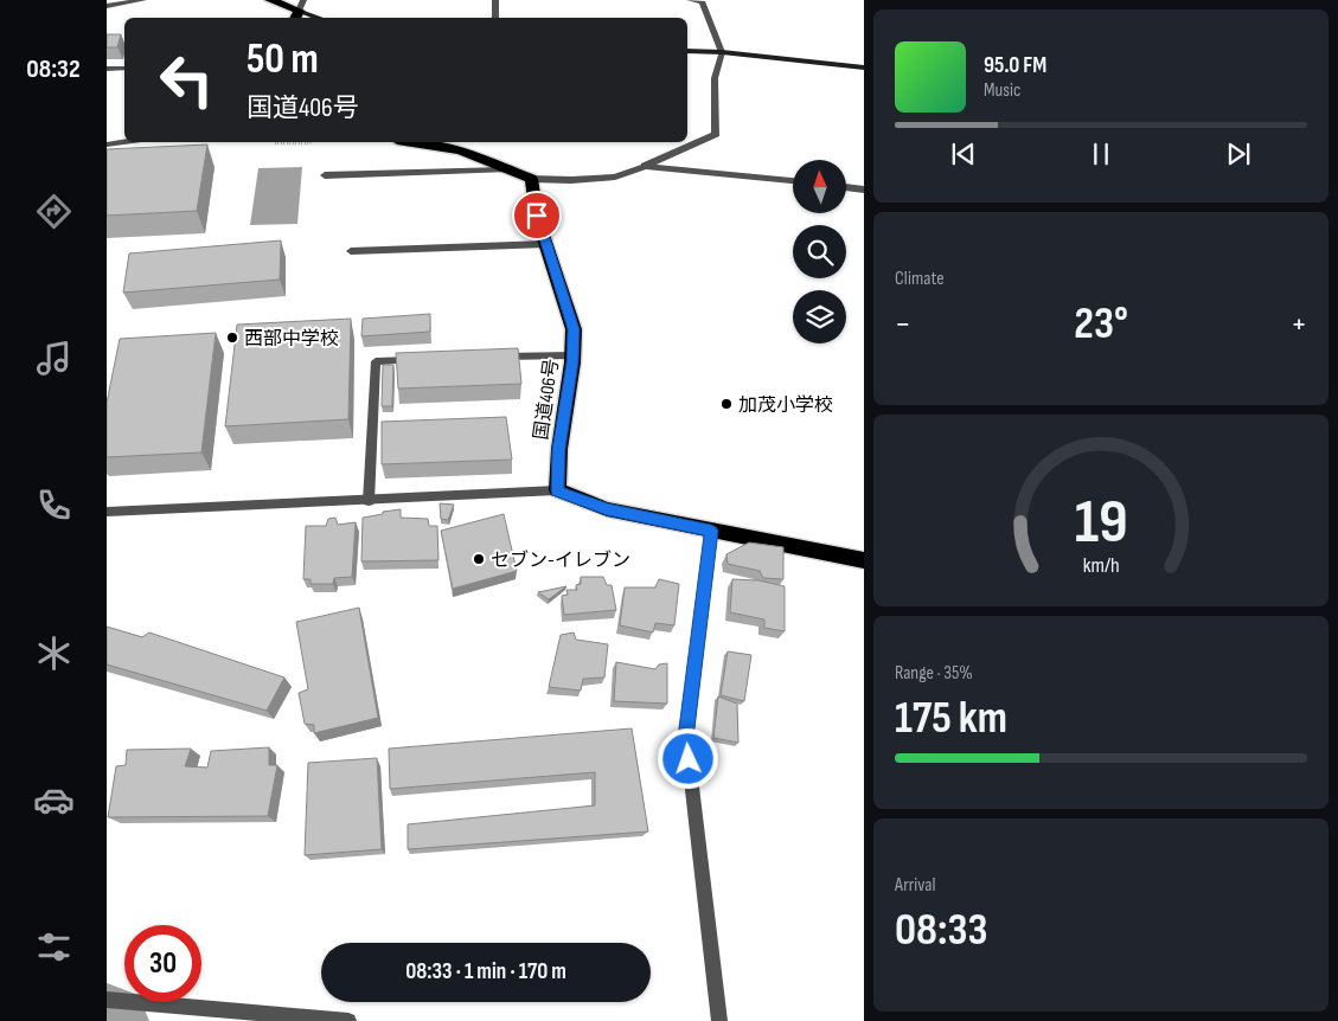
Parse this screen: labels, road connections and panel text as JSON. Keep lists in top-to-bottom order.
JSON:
{
  "streets": {
    "highway": ["国道406号"]
  },
  "places": ["西部中学校", "加茂小学校", "セブン-イレブン"],
  "north": "top",
  "page": {
    "tabs": "08:32",
    "turn": ["50 m", "国道406号"],
    "song": ["95.0 FM", "Music"],
    "tile": [
      "Climate",
      ["Range · 35%", "175 km"],
      ["Arrival", "08:33"]
    ],
    "heat": ["−", "23°", "+"],
    "limit": "30",
    "trip": "08:33 · 1 min · 170 m",
    "gauge": ["19", "km/h"]
  }
}
